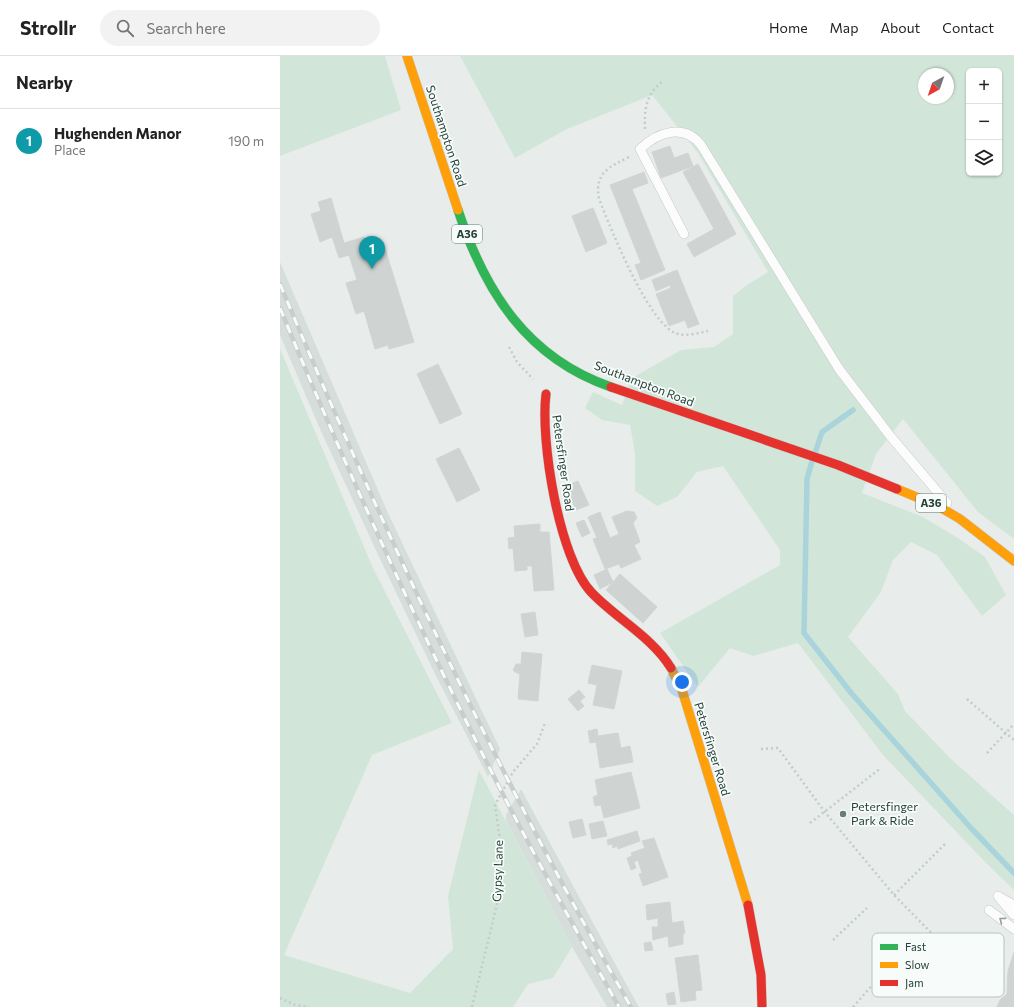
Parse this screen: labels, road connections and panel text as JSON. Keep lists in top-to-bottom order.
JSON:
{
  "streets": {
    "main road": ["Southampton Road", "A36", "Petersfinger Road"],
    "path": ["Gypsy Lane"]
  },
  "places": ["Petersfinger Park & Ride"],
  "legend": ["Fast", "Slow", "Jam"],
  "north": "bottom left",
  "page": {
    "header": "Strollr",
    "search": "Search here",
    "nav": [
      "Home",
      "Map",
      "About",
      "Contact"
    ],
    "heading": "Nearby",
    "map_buttons": ["+", "−"],
    "list": [
      {
        "mark": "1",
        "name": "Hughenden Manor",
        "note": "Place",
        "value": "190 m"
      }
    ],
    "pins": "1"
  }
}
